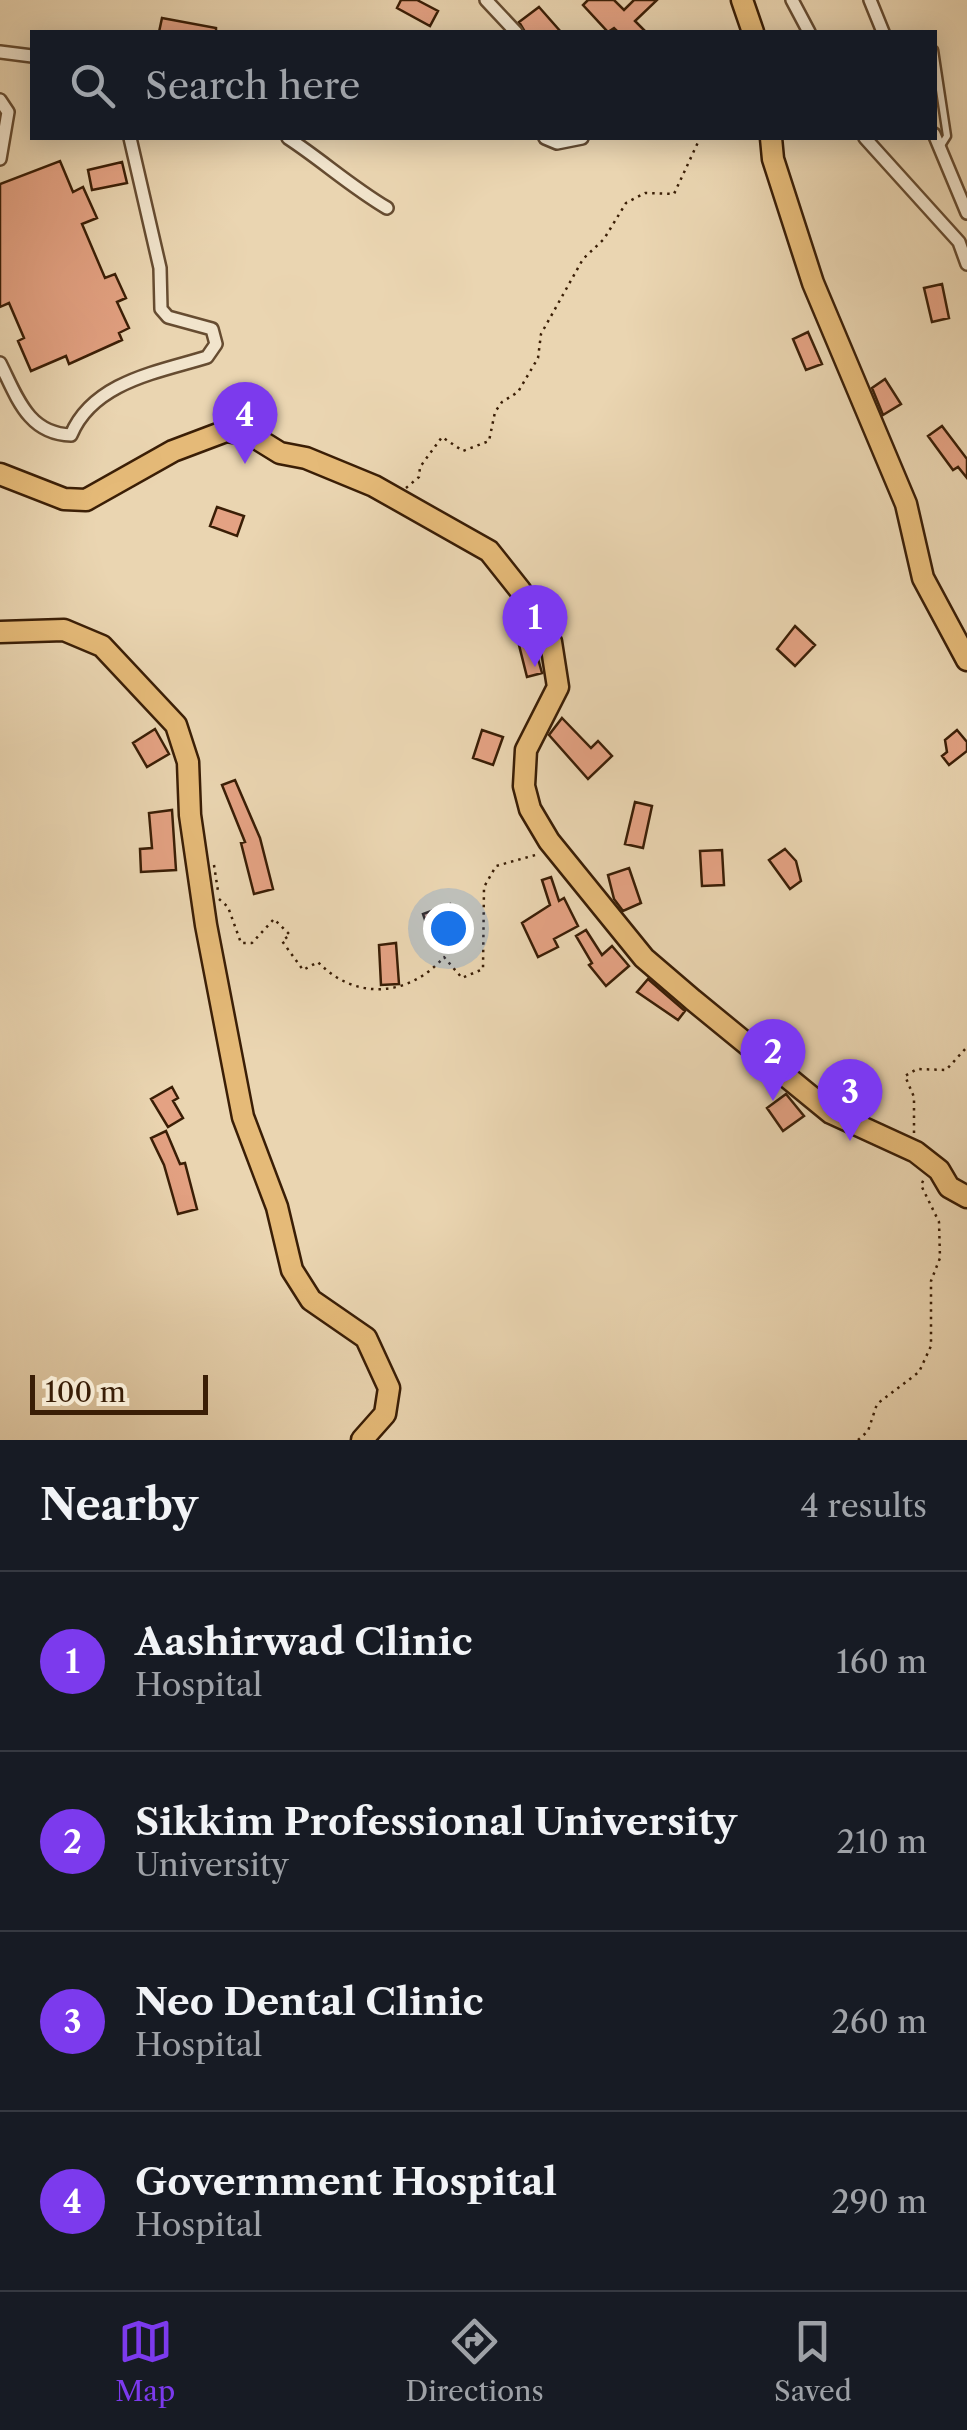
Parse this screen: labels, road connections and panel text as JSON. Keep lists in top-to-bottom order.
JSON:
{
  "scale_bar": "100 m",
  "page": {
    "search": "Search here",
    "pins": [
      "4",
      "1",
      "2",
      "3"
    ],
    "scale": "100 m",
    "heading": ["Nearby", "4 results"],
    "list": [
      {
        "mark": "1",
        "name": "Aashirwad Clinic",
        "note": "Hospital",
        "value": "160 m"
      },
      {
        "mark": "2",
        "name": "Sikkim Professional University",
        "note": "University",
        "value": "210 m"
      },
      {
        "mark": "3",
        "name": "Neo Dental Clinic",
        "note": "Hospital",
        "value": "260 m"
      },
      {
        "mark": "4",
        "name": "Government Hospital",
        "note": "Hospital",
        "value": "290 m"
      }
    ],
    "nav": ["Map", "Directions", "Saved"]
  }
}
